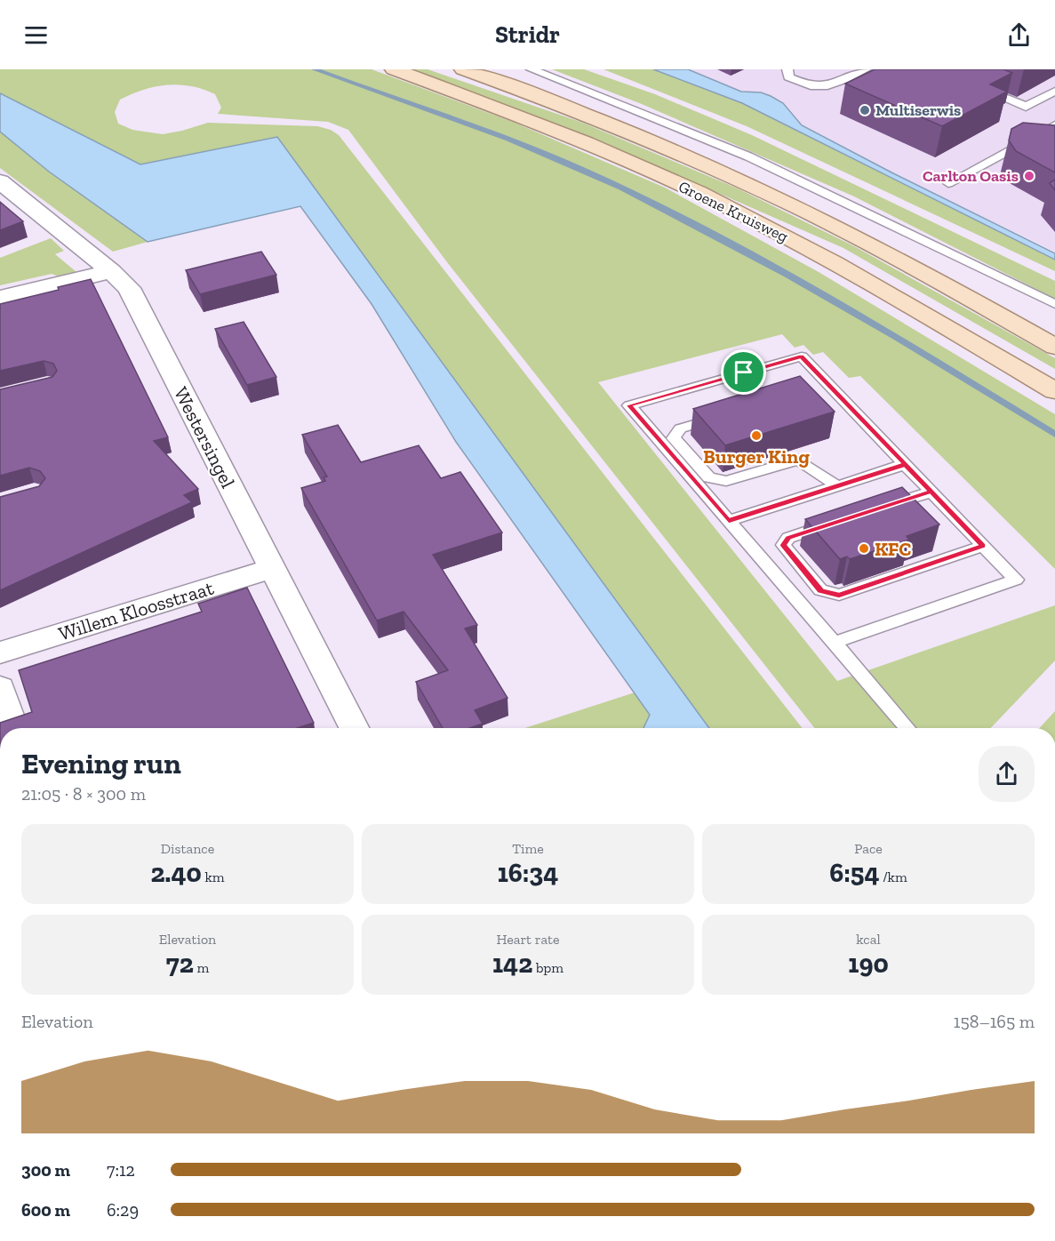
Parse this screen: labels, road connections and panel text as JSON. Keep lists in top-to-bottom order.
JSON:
{
  "streets": {
    "main road": ["Groene Kruisweg"],
    "street": ["Westersingel", "Willem Kloosstraat"]
  },
  "crossings": [
    ["Westersingel", "Willem Kloosstraat"]
  ],
  "places": [
    "Multiserwis",
    "Carlton Oasis",
    "Burger King",
    "KFC"
  ],
  "page": {
    "header": "Stridr",
    "heading": ["Evening run", "21:05 · 8 × 300 m"],
    "stats": [
      ["Distance", "2.40 km"],
      ["Time", "16:34"],
      ["Pace", "6:54 /km"],
      ["Elevation", "72 m"],
      ["Heart rate", "142 bpm"],
      ["kcal", "190"]
    ],
    "chart": ["Elevation", "158–165 m"],
    "list": [
      {
        "name": "300 m",
        "note": "7:12"
      },
      {
        "name": "600 m",
        "note": "6:29"
      }
    ]
  }
}
